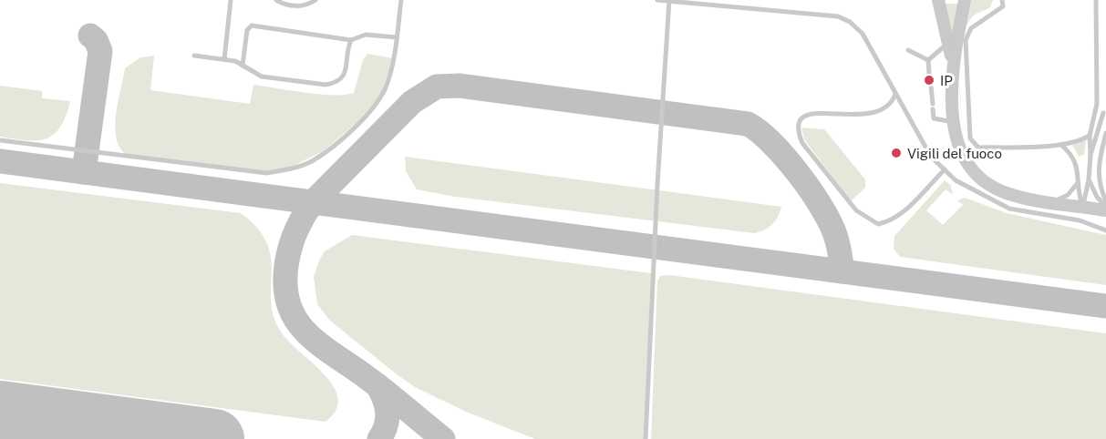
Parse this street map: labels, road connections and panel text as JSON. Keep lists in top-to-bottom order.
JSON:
{
  "places": ["IP", "Vigili del fuoco"]
}
